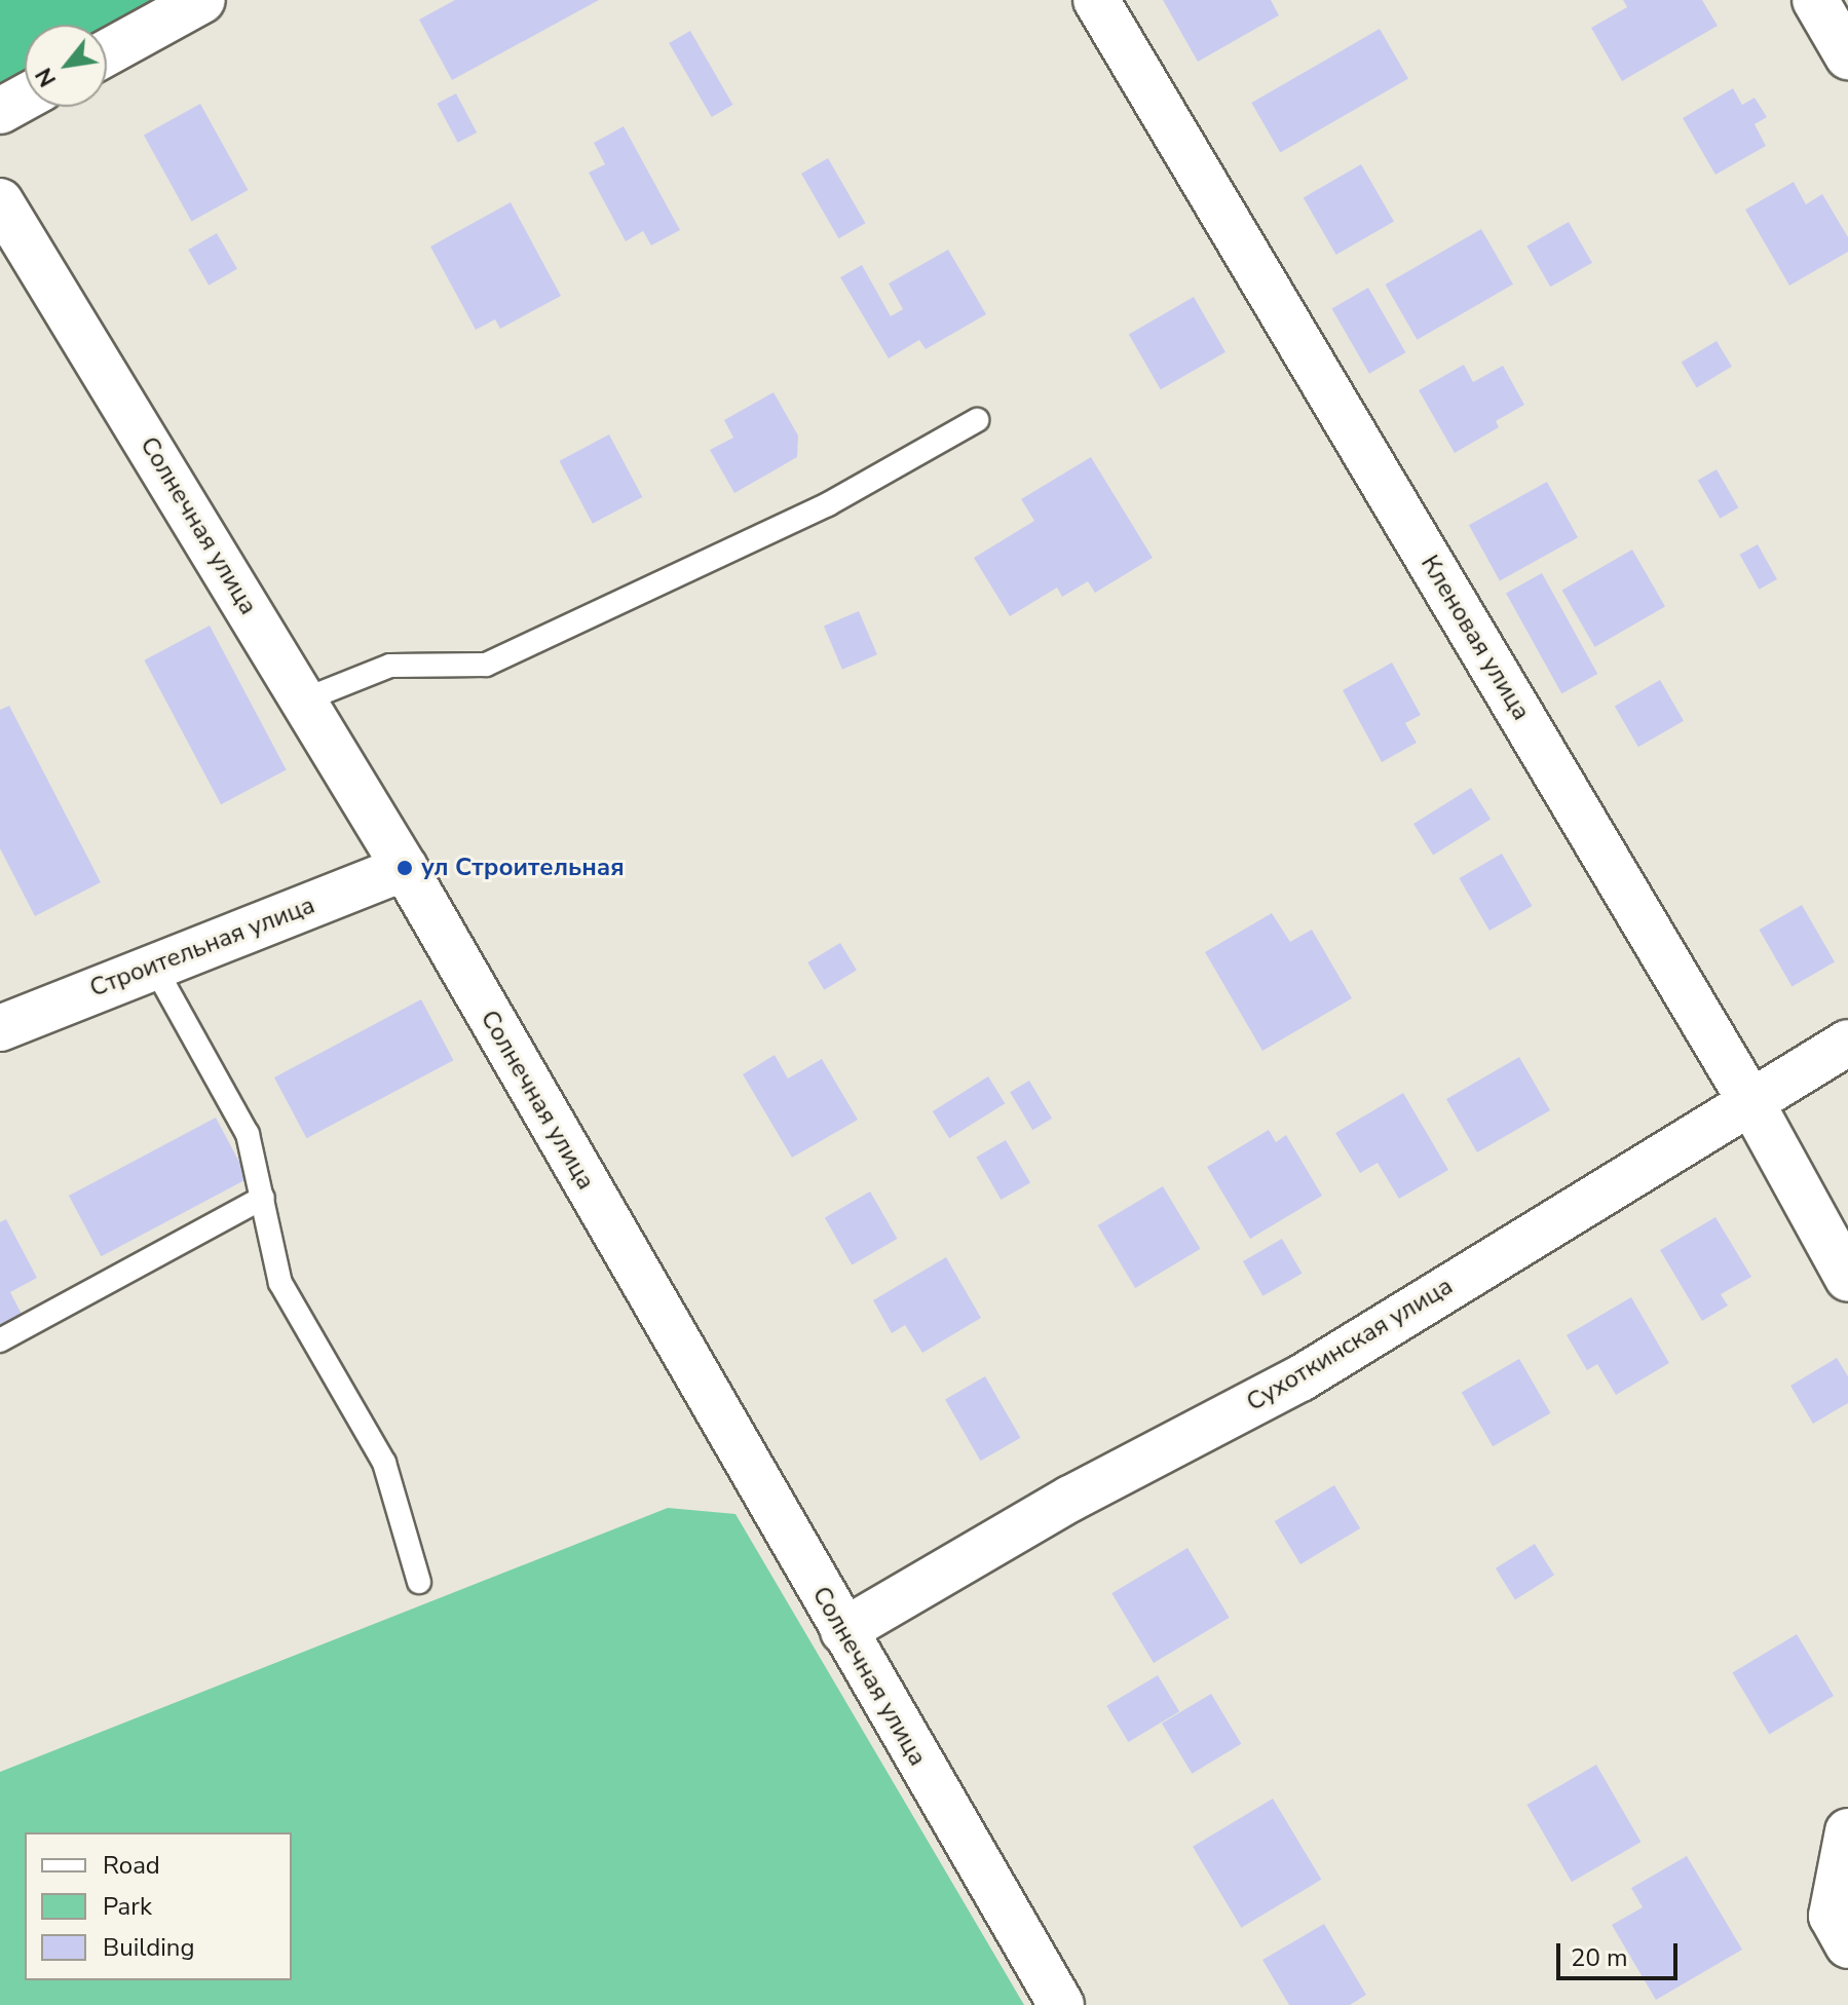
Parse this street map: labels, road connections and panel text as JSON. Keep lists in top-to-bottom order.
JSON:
{
  "streets": {
    "street": [
      "Солнечная улица",
      "Кленовая улица",
      "Строительная улица",
      "Сухоткинская улица"
    ]
  },
  "crossings": [
    ["Солнечная улица", "Строительная улица"],
    ["Солнечная улица", "Сухоткинская улица"],
    ["Кленовая улица", "Сухоткинская улица"]
  ],
  "places": ["ул Строительная"],
  "legend": ["Road", "Park", "Building"],
  "scale_bar": "20 m",
  "north": "bottom left"
}
